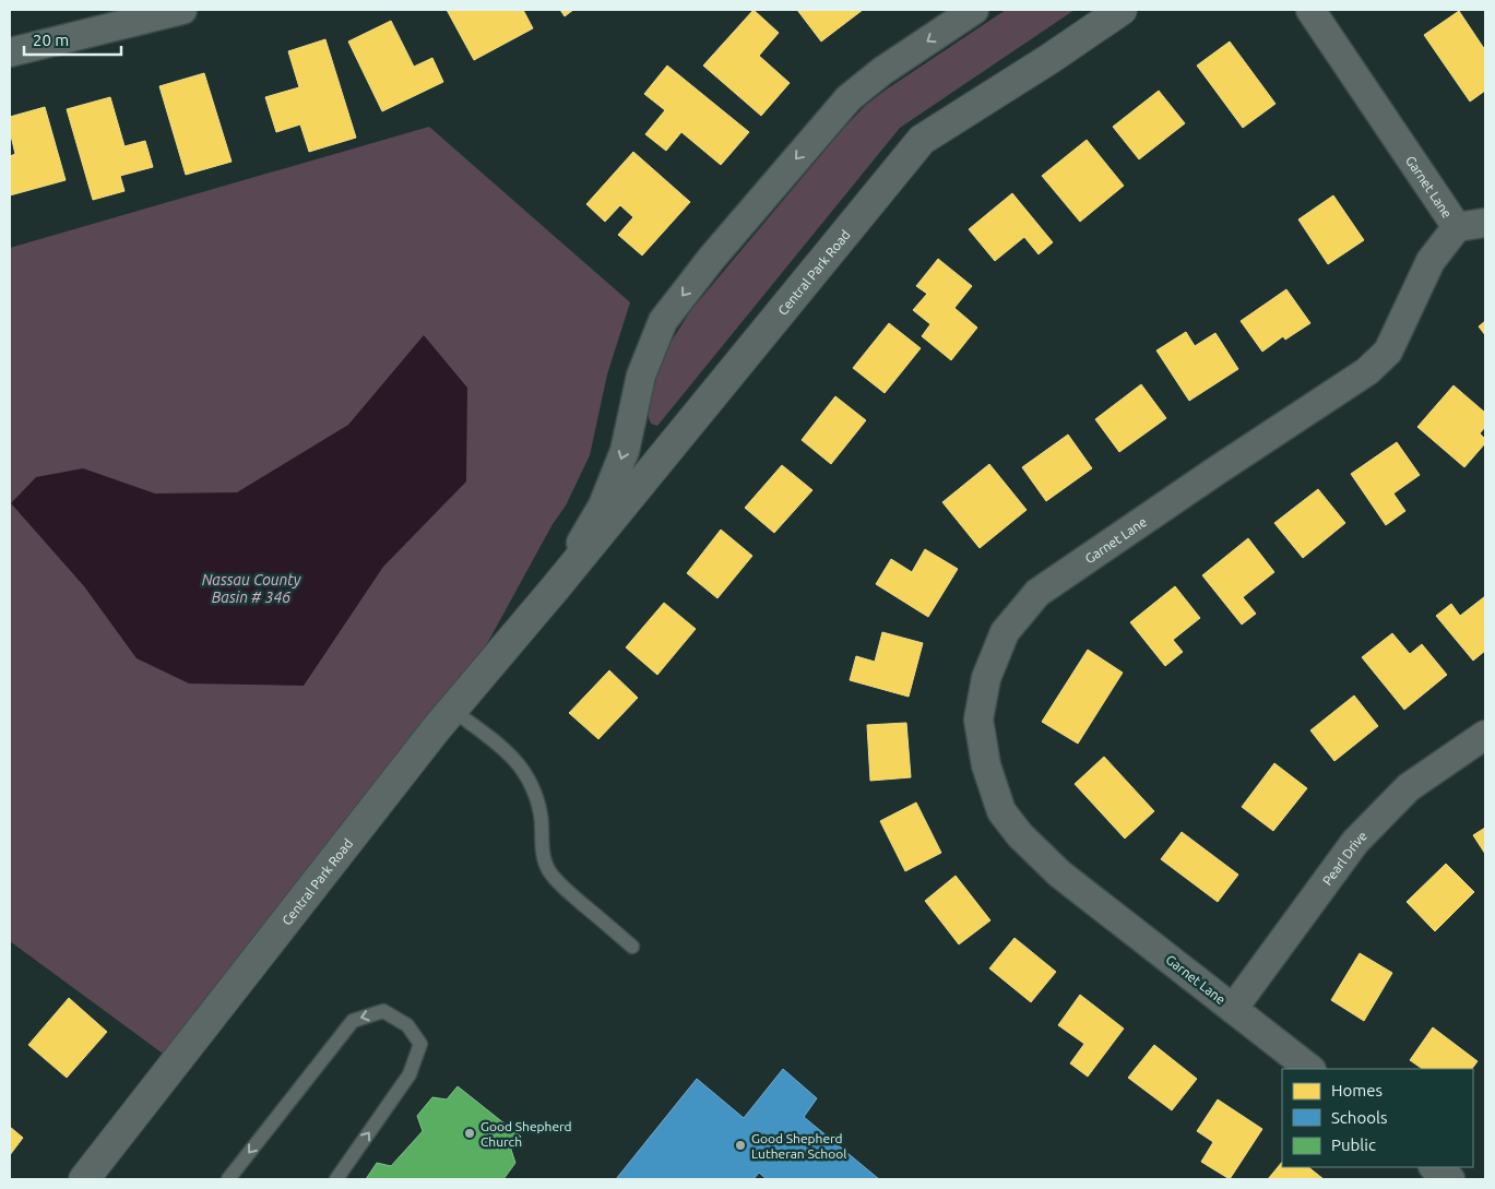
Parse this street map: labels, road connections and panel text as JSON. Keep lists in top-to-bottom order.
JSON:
{
  "streets": {
    "street": ["Garnet Lane", "Central Park Road", "Pearl Drive"]
  },
  "crossings": [
    ["Garnet Lane", "Pearl Drive"]
  ],
  "water": ["Nassau County Basin # 346"],
  "places": ["Good Shepherd Church", "Good Shepherd Lutheran School"],
  "legend": ["Homes", "Schools", "Public"],
  "scale_bar": "20 m"
}
